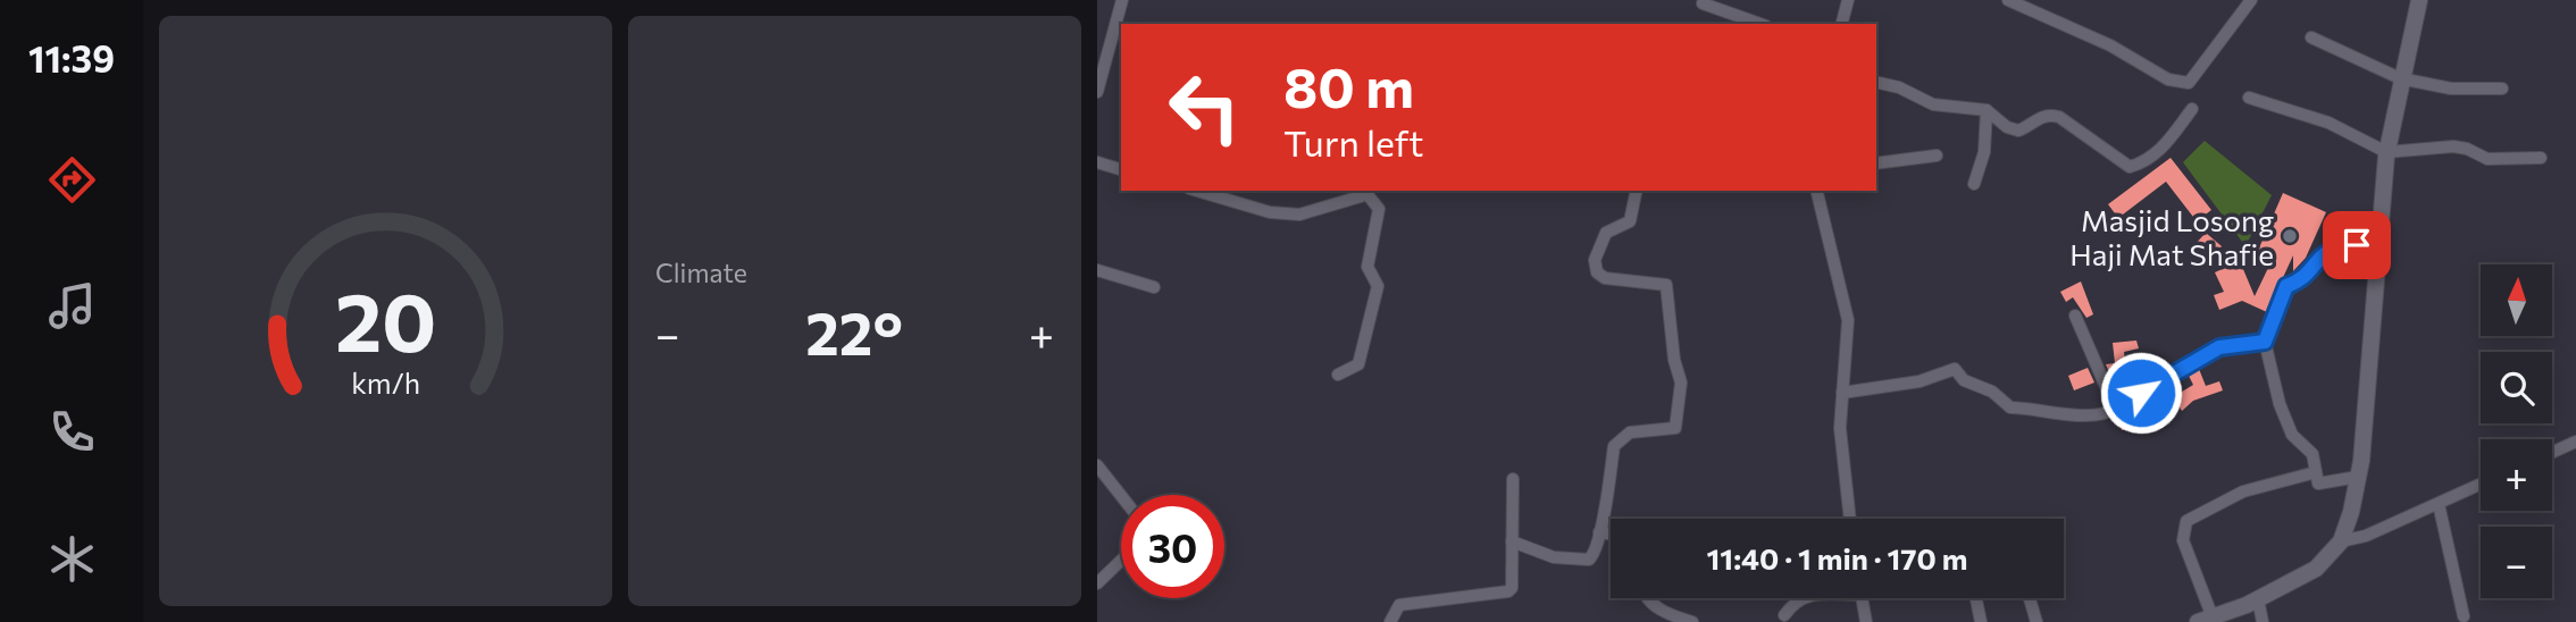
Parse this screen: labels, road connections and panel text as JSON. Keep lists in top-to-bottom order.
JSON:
{
  "places": ["Masjid Losong Haji Mat Shafie"],
  "north": "top",
  "page": {
    "tabs": "11:39",
    "tile": "Climate",
    "turn": ["80 m", "Turn left"],
    "map_buttons": ["+", "−"],
    "heat": ["−", "22°", "+"],
    "limit": "30",
    "trip": "11:40 · 1 min · 170 m",
    "gauge": ["20", "km/h"]
  }
}
